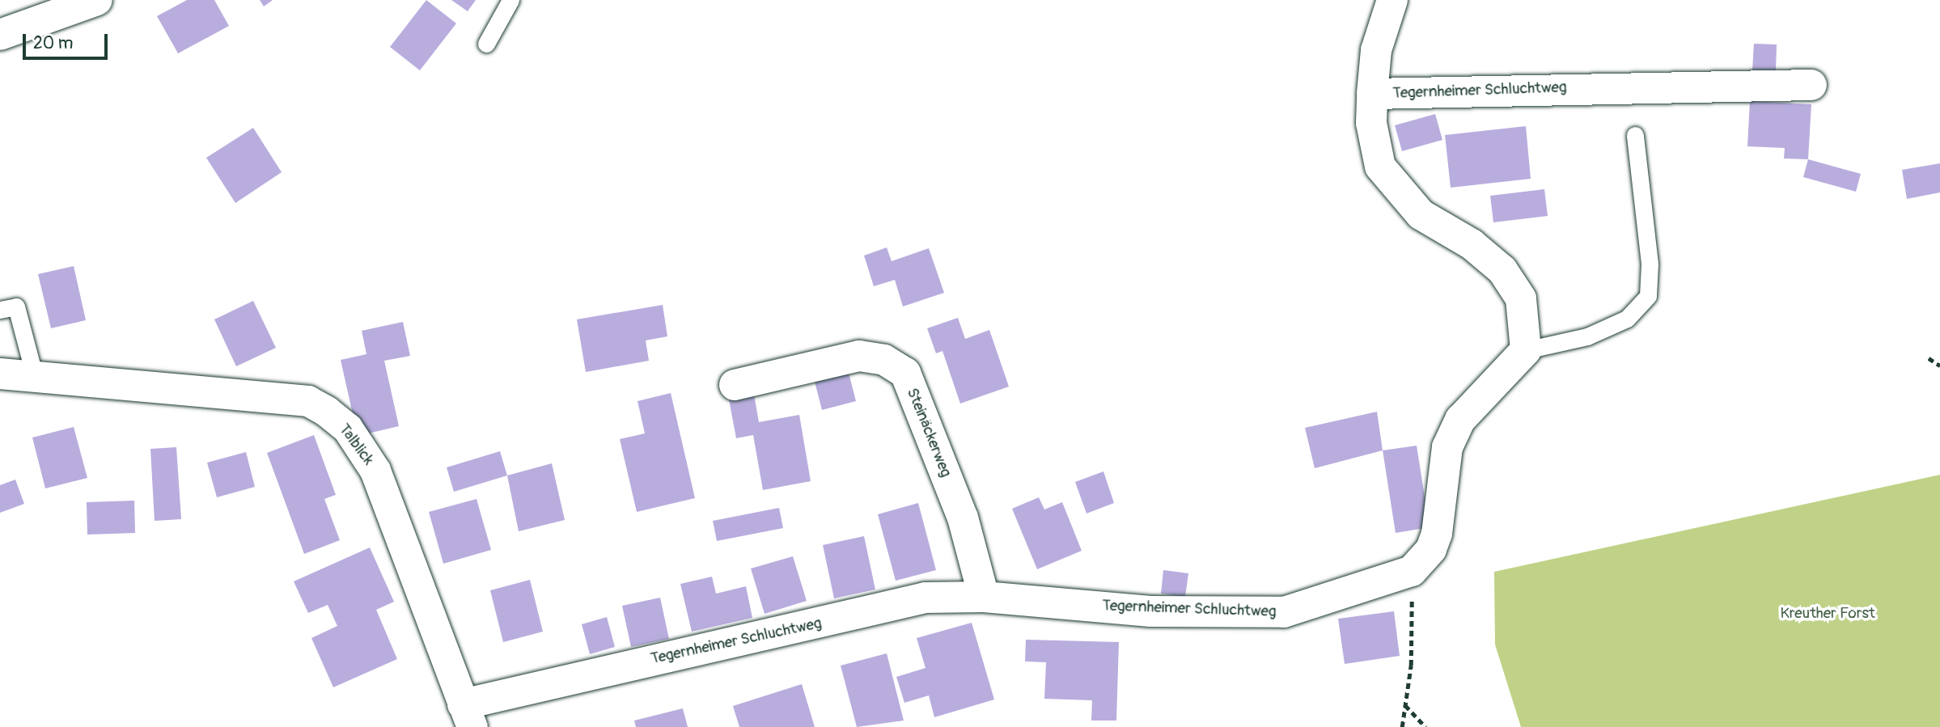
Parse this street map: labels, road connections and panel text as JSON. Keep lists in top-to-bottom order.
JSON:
{
  "streets": {
    "street": ["Tegernheimer Schluchtweg", "Steinäckerweg", "Talblick"]
  },
  "crossings": [
    ["Tegernheimer Schluchtweg", "Steinäckerweg"],
    ["Tegernheimer Schluchtweg", "Talblick"]
  ],
  "parks": ["Kreuther Forst"],
  "scale_bar": "20 m"
}
